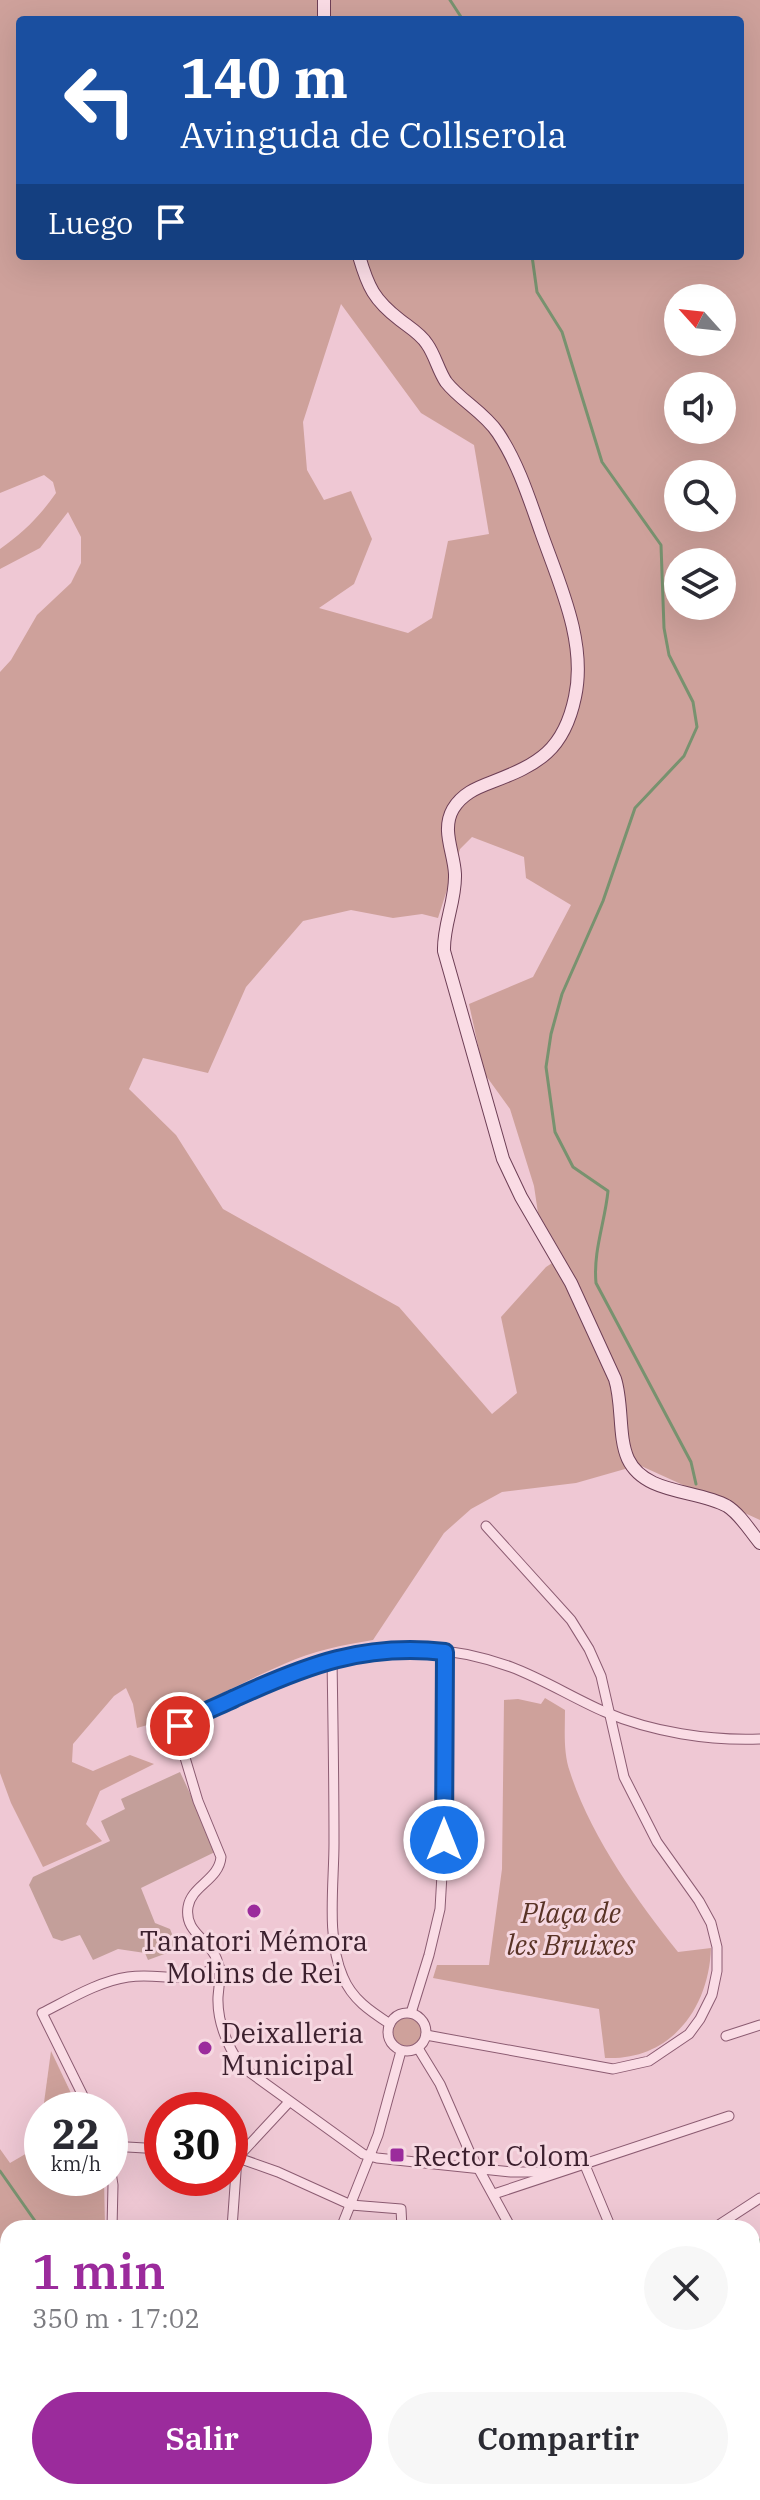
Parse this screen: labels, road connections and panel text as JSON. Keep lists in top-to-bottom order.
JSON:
{
  "parks": ["Plaça de les Bruixes"],
  "places": {
    "other": ["Tanatori Mémora Molins de Rei", "Deixalleria Municipal"],
    "transit": ["Rector Colom"]
  },
  "north": "top left",
  "page": {
    "turn": ["140 m", "Avinguda de Collserola"],
    "then": "Luego",
    "speed": "22 km/h",
    "limit": "30",
    "heading": ["1 min", "350 m · 17:02"],
    "buttons": ["Salir", "Compartir"]
  }
}
